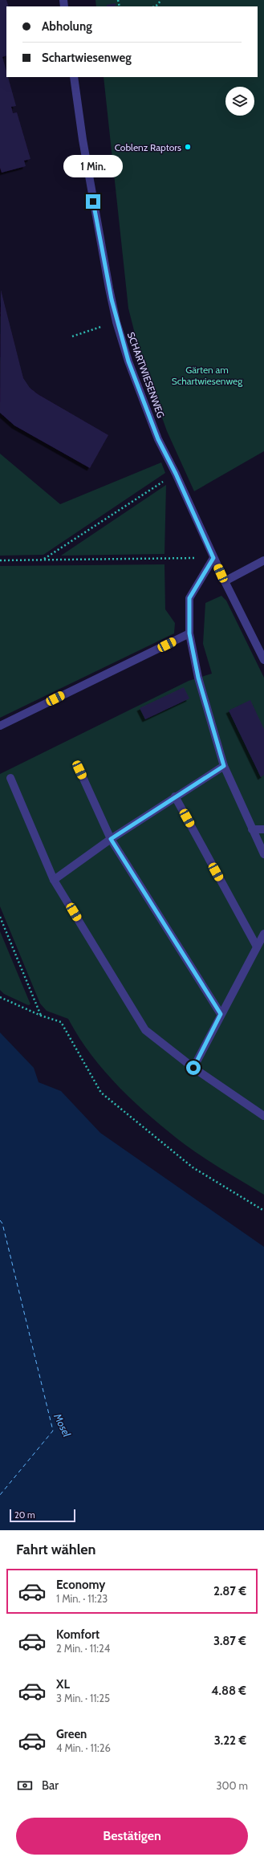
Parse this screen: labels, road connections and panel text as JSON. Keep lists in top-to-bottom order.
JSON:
{
  "streets": {
    "street": ["SCHARTWIESENWEG"]
  },
  "water": ["Mosel"],
  "parks": ["Gärten am Schartwiesenweg"],
  "places": ["Coblenz Raptors"],
  "scale_bar": "20 m",
  "page": {
    "banner": ["Abholung", "Schartwiesenweg"],
    "bubble": "1 Min.",
    "scale": "20 m",
    "heading": "Fahrt wählen",
    "list": [
      {
        "name": "Economy",
        "note": "1 Min. · 11:23",
        "value": "2.87 €"
      },
      {
        "name": "Komfort",
        "note": "2 Min. · 11:24",
        "value": "3.87 €"
      },
      {
        "name": "XL",
        "note": "3 Min. · 11:25",
        "value": "4.88 €"
      },
      {
        "name": "Green",
        "note": "4 Min. · 11:26",
        "value": "3.22 €"
      }
    ],
    "pay": ["Bar", "300 m"],
    "buttons": "Bestätigen"
  }
}
